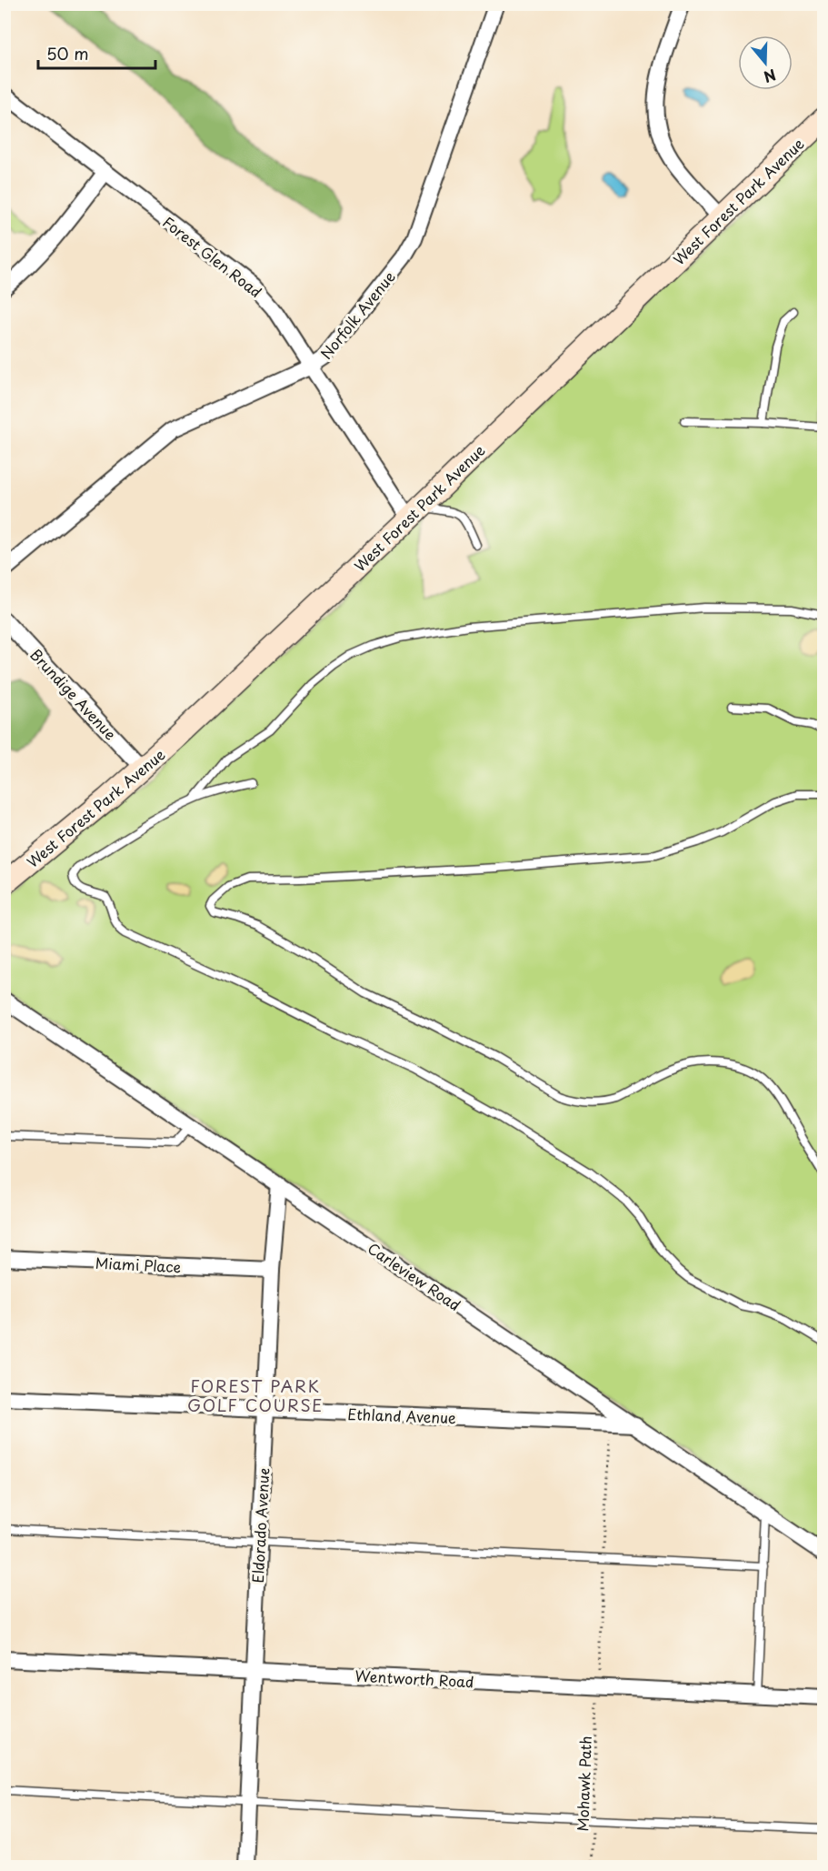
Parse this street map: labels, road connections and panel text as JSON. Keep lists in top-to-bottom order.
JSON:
{
  "streets": {
    "main road": ["West Forest Park Avenue"],
    "street": [
      "Forest Glen Road",
      "Norfolk Avenue",
      "Brundige Avenue",
      "Miami Place",
      "Carleview Road",
      "Ethland Avenue",
      "Eldorado Avenue",
      "Wentworth Road"
    ],
    "path": ["Mohawk Path"]
  },
  "crossings": [
    ["West Forest Park Avenue", "Forest Glen Road"],
    ["West Forest Park Avenue", "Brundige Avenue"],
    ["Forest Glen Road", "Norfolk Avenue"],
    ["Miami Place", "Eldorado Avenue"],
    ["Carleview Road", "Ethland Avenue"],
    ["Carleview Road", "Eldorado Avenue"],
    ["Ethland Avenue", "Eldorado Avenue"],
    ["Eldorado Avenue", "Wentworth Road"]
  ],
  "districts": ["FOREST PARK GOLF COURSE"],
  "scale_bar": "50 m",
  "north": "bottom"
}
